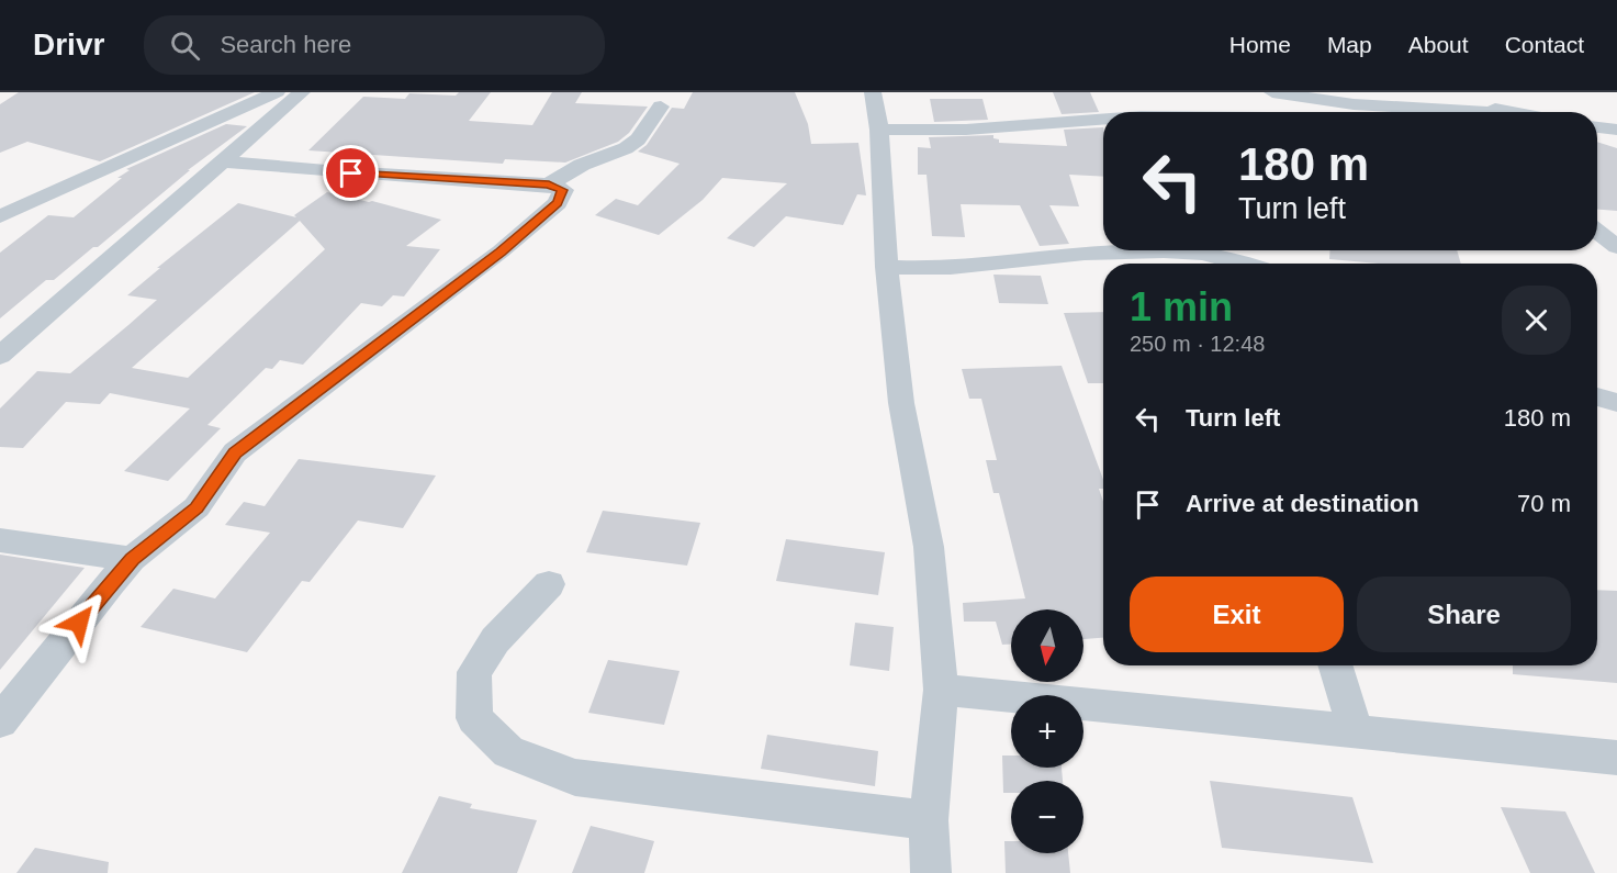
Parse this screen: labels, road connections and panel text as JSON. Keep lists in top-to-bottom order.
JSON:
{
  "north": "bottom",
  "page": {
    "header": "Drivr",
    "search": "Search here",
    "nav": [
      "Home",
      "Map",
      "About",
      "Contact"
    ],
    "turn": ["180 m", "Turn left"],
    "heading": ["1 min", "250 m · 12:48"],
    "list": [
      {
        "name": "Turn left",
        "value": "180 m"
      },
      {
        "name": "Arrive at destination",
        "value": "70 m"
      }
    ],
    "buttons": ["Exit", "Share"],
    "map_buttons": ["+", "−"]
  }
}
